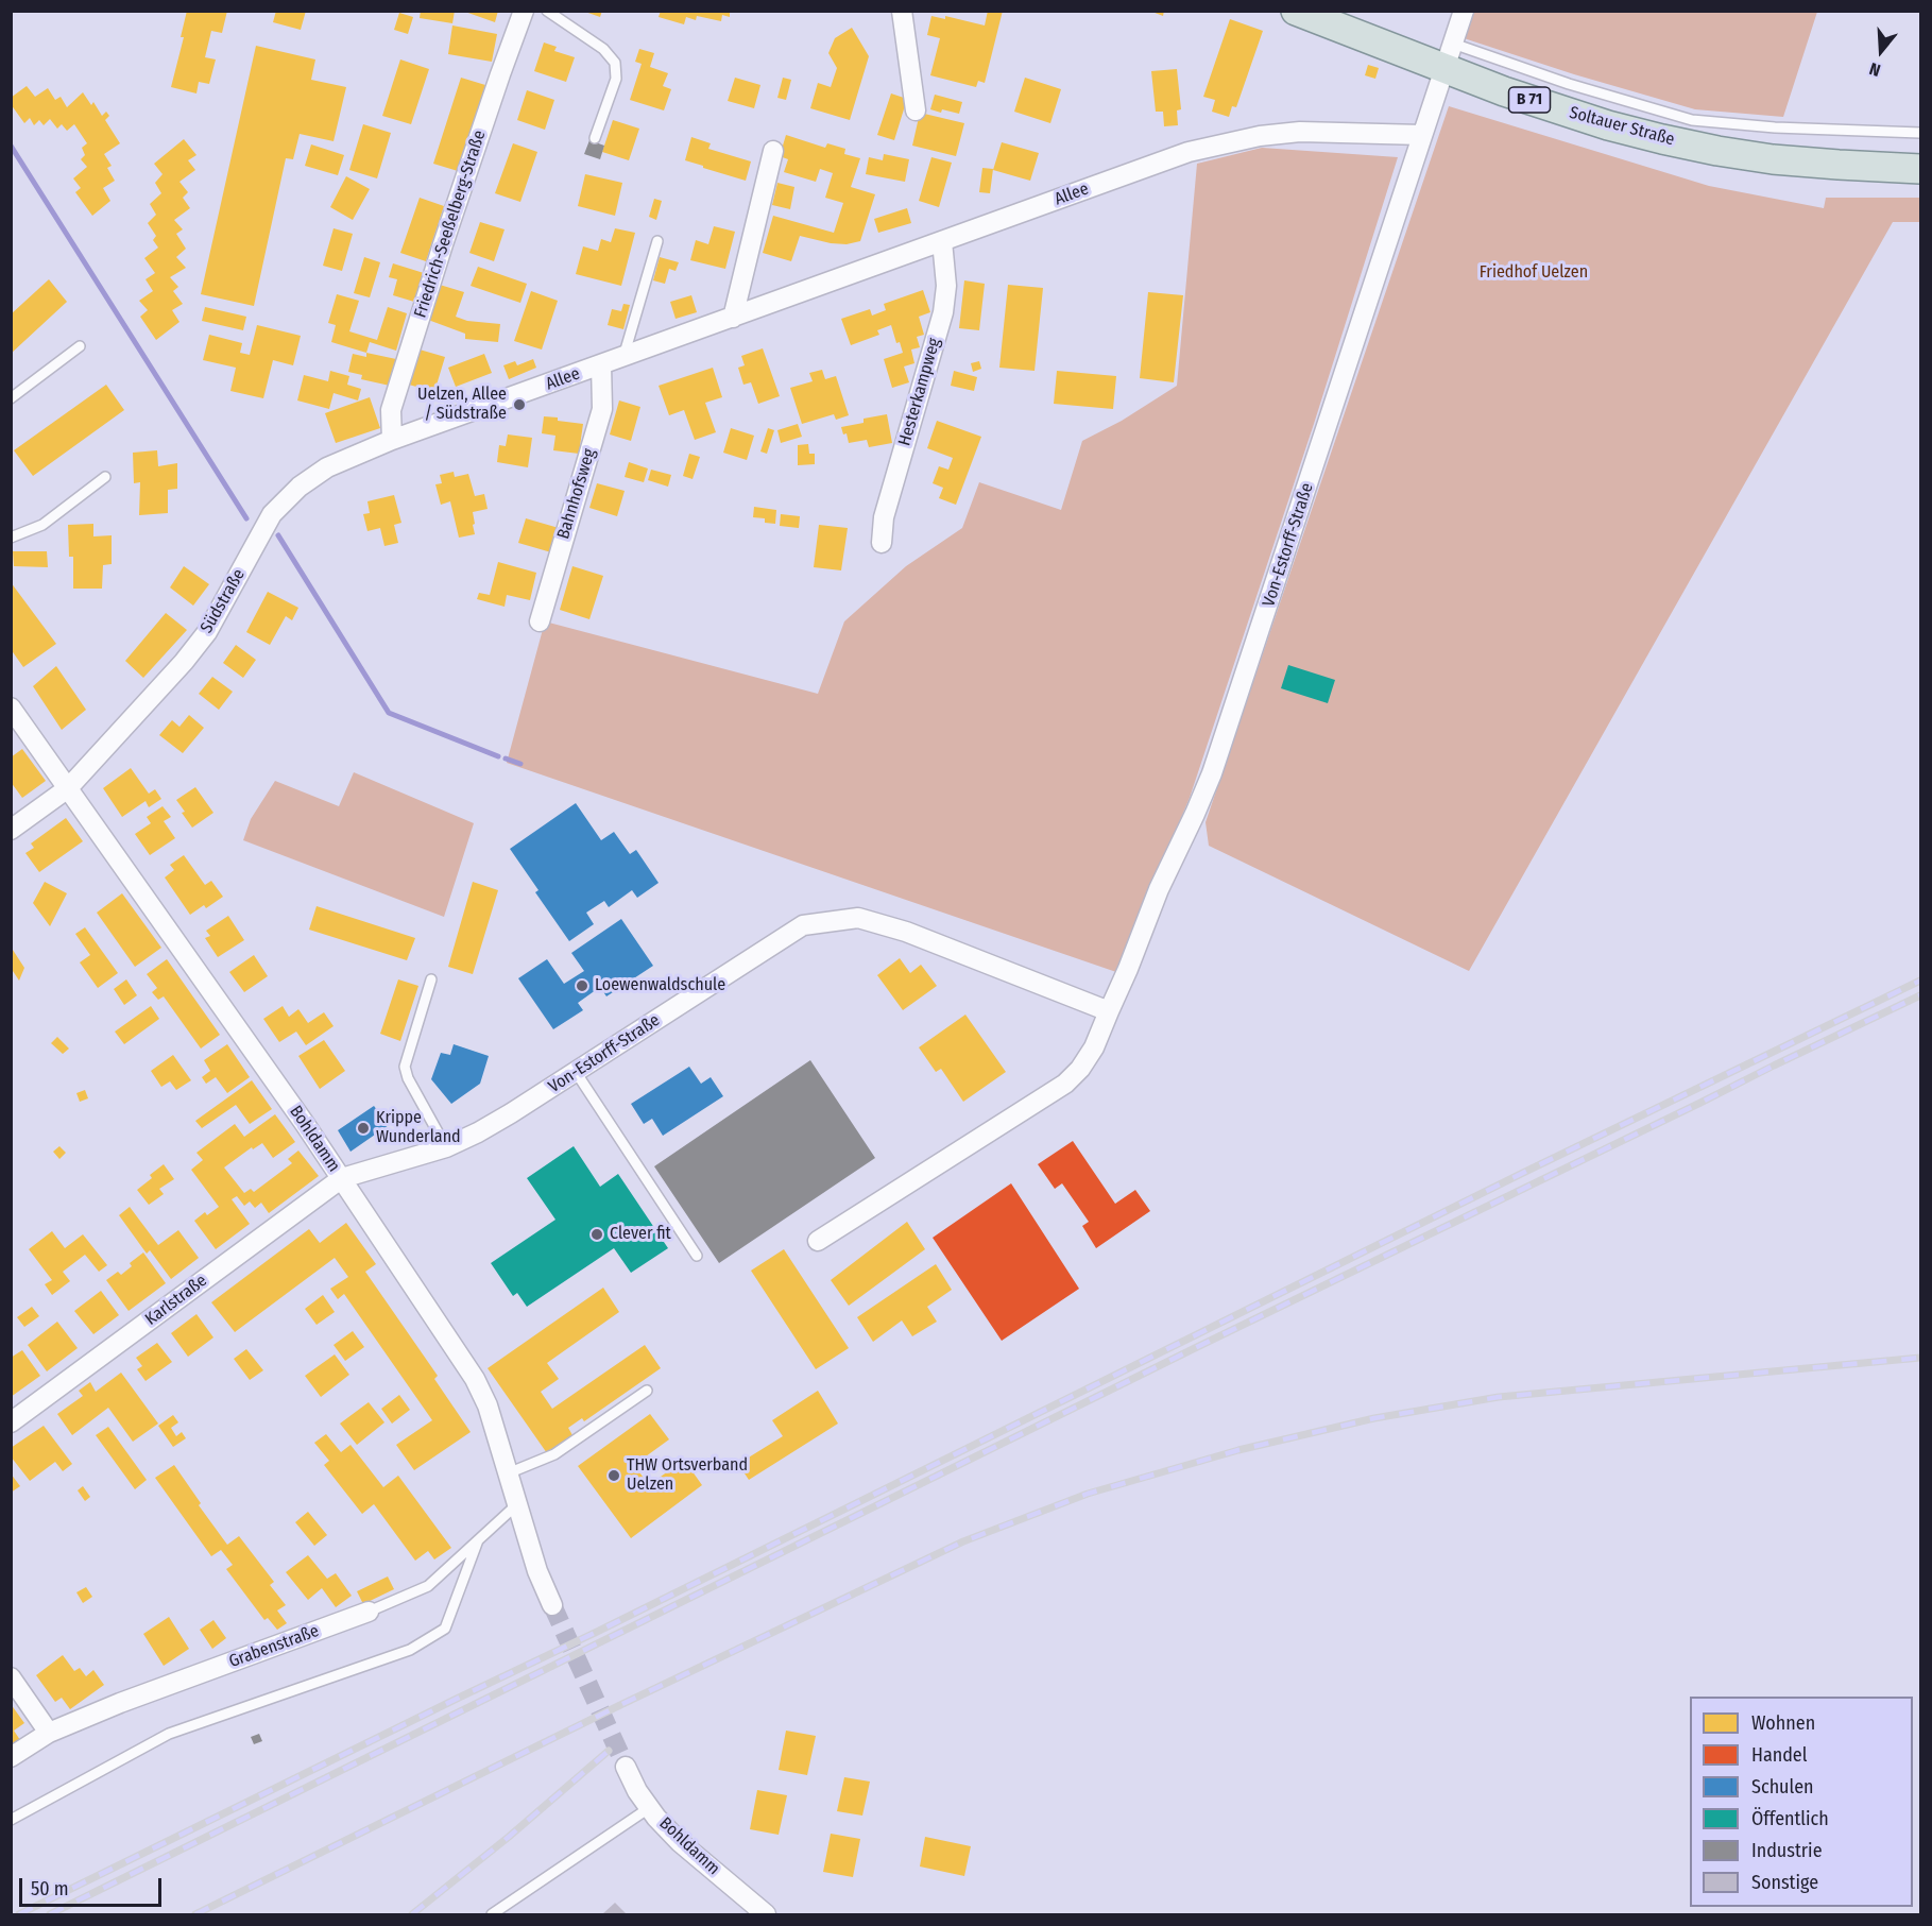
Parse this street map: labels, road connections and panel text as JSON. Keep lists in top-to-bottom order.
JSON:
{
  "streets": {
    "main road": ["B 71", "Soltauer Straße"],
    "street": [
      "Allee",
      "Friedrich-Seeßelberg-Straße",
      "Hesterkampweg",
      "Bahnhofsweg",
      "Von-Estorff-Straße",
      "Südstraße",
      "Bohldamm",
      "Karlstraße",
      "Grabenstraße"
    ]
  },
  "crossings": [
    ["Soltauer Straße", "Von-Estorff-Straße"],
    ["Allee", "Friedrich-Seeßelberg-Straße"],
    ["Allee", "Hesterkampweg"],
    ["Allee", "Bahnhofsweg"],
    ["Allee", "Von-Estorff-Straße"],
    ["Allee", "Südstraße"],
    ["Friedrich-Seeßelberg-Straße", "Südstraße"],
    ["Von-Estorff-Straße", "Bohldamm"],
    ["Von-Estorff-Straße", "Karlstraße"],
    ["Südstraße", "Bohldamm"],
    ["Bohldamm", "Karlstraße"],
    ["Bohldamm", "Grabenstraße"]
  ],
  "parks": ["Friedhof Uelzen"],
  "places": [
    "Uelzen, Allee / Südstraße",
    "Loewenwaldschule",
    "Krippe Wunderland",
    "Clever fit",
    "THW Ortsverband Uelzen"
  ],
  "legend": [
    "Wohnen",
    "Handel",
    "Schulen",
    "Öffentlich",
    "Industrie",
    "Sonstige"
  ],
  "scale_bar": "50 m",
  "north": "bottom"
}
